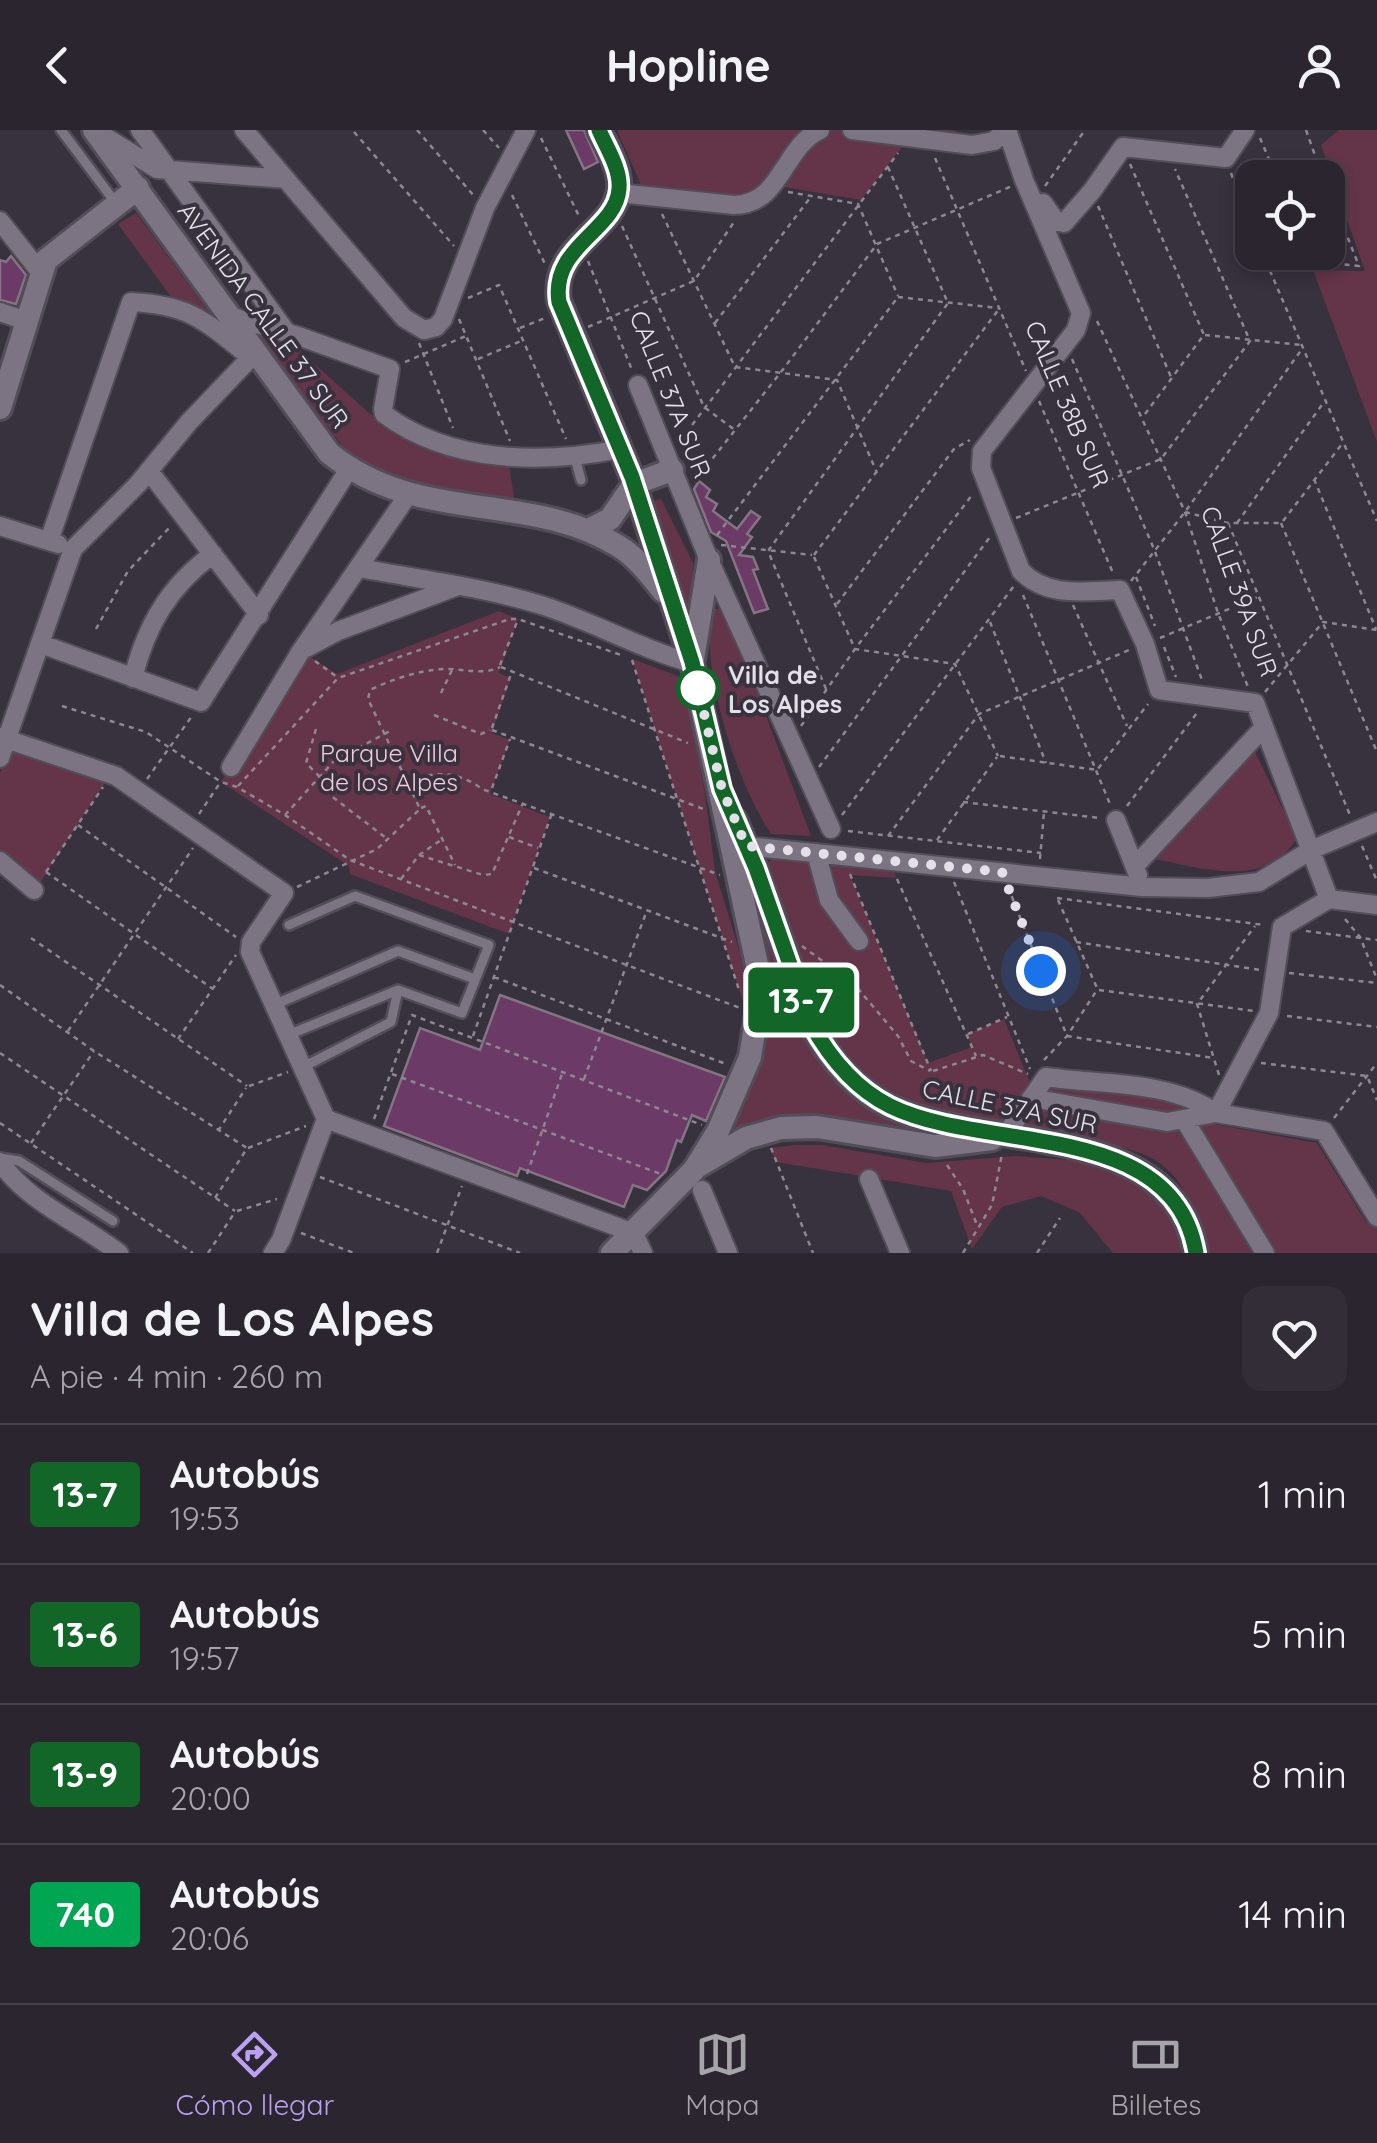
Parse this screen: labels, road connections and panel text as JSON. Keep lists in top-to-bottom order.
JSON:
{
  "streets": {
    "main road": ["AVENIDA CALLE 37 SUR", "CALLE 37A SUR"],
    "street": ["CALLE 39A SUR"],
    "path": ["CALLE 38B SUR"]
  },
  "crossings": [
    ["AVENIDA CALLE 37 SUR", "CALLE 37A SUR"]
  ],
  "parks": ["Parque Villa de los Alpes"],
  "places": ["Villa de Los Alpes"],
  "lines": ["bus line 13-7"],
  "page": {
    "header": "Hopline",
    "on_map": "13-7",
    "heading": ["Villa de Los Alpes", "A pie · 4 min · 260 m"],
    "list": [
      {
        "mark": "13-7",
        "name": "Autobús",
        "note": "19:53",
        "value": "1 min"
      },
      {
        "mark": "13-6",
        "name": "Autobús",
        "note": "19:57",
        "value": "5 min"
      },
      {
        "mark": "13-9",
        "name": "Autobús",
        "note": "20:00",
        "value": "8 min"
      },
      {
        "mark": "740",
        "name": "Autobús",
        "note": "20:06",
        "value": "14 min"
      }
    ],
    "tabs": ["Cómo llegar", "Mapa", "Billetes"]
  }
}
